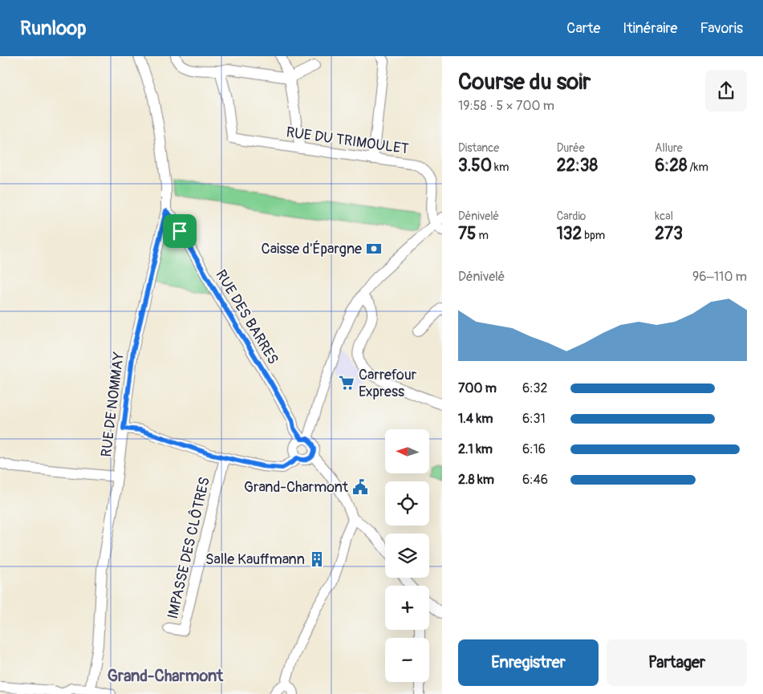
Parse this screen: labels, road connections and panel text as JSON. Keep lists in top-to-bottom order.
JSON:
{
  "streets": {
    "street": [
      "RUE DU TRIMOULET",
      "RUE DES BARRES",
      "RUE DE NOMMAY",
      "IMPASSE DES CLÔTRES"
    ]
  },
  "crossings": [
    ["RUE DES BARRES", "RUE DE NOMMAY"]
  ],
  "districts": ["Grand-Charmont"],
  "places": {
    "bank": ["Caisse d'Épargne"],
    "supermarket": ["Carrefour Express"],
    "public building": ["Grand-Charmont"],
    "building": ["Salle Kauffmann"]
  },
  "north": "left",
  "page": {
    "header": "Runloop",
    "nav": ["Carte", "Itinéraire", "Favoris"],
    "heading": ["Course du soir", "19:58 · 5 × 700 m"],
    "stats": [
      ["Distance", "3.50 km"],
      ["Durée", "22:38"],
      ["Allure", "6:28 /km"],
      ["Dénivelé", "75 m"],
      ["Cardio", "132 bpm"],
      ["kcal", "273"]
    ],
    "chart": ["Dénivelé", "96–110 m"],
    "list": [
      {
        "name": "700 m",
        "note": "6:32"
      },
      {
        "name": "1.4 km",
        "note": "6:31"
      },
      {
        "name": "2.1 km",
        "note": "6:16"
      },
      {
        "name": "2.8 km",
        "note": "6:46"
      }
    ],
    "map_buttons": ["+", "−"],
    "buttons": ["Enregistrer", "Partager"]
  }
}
